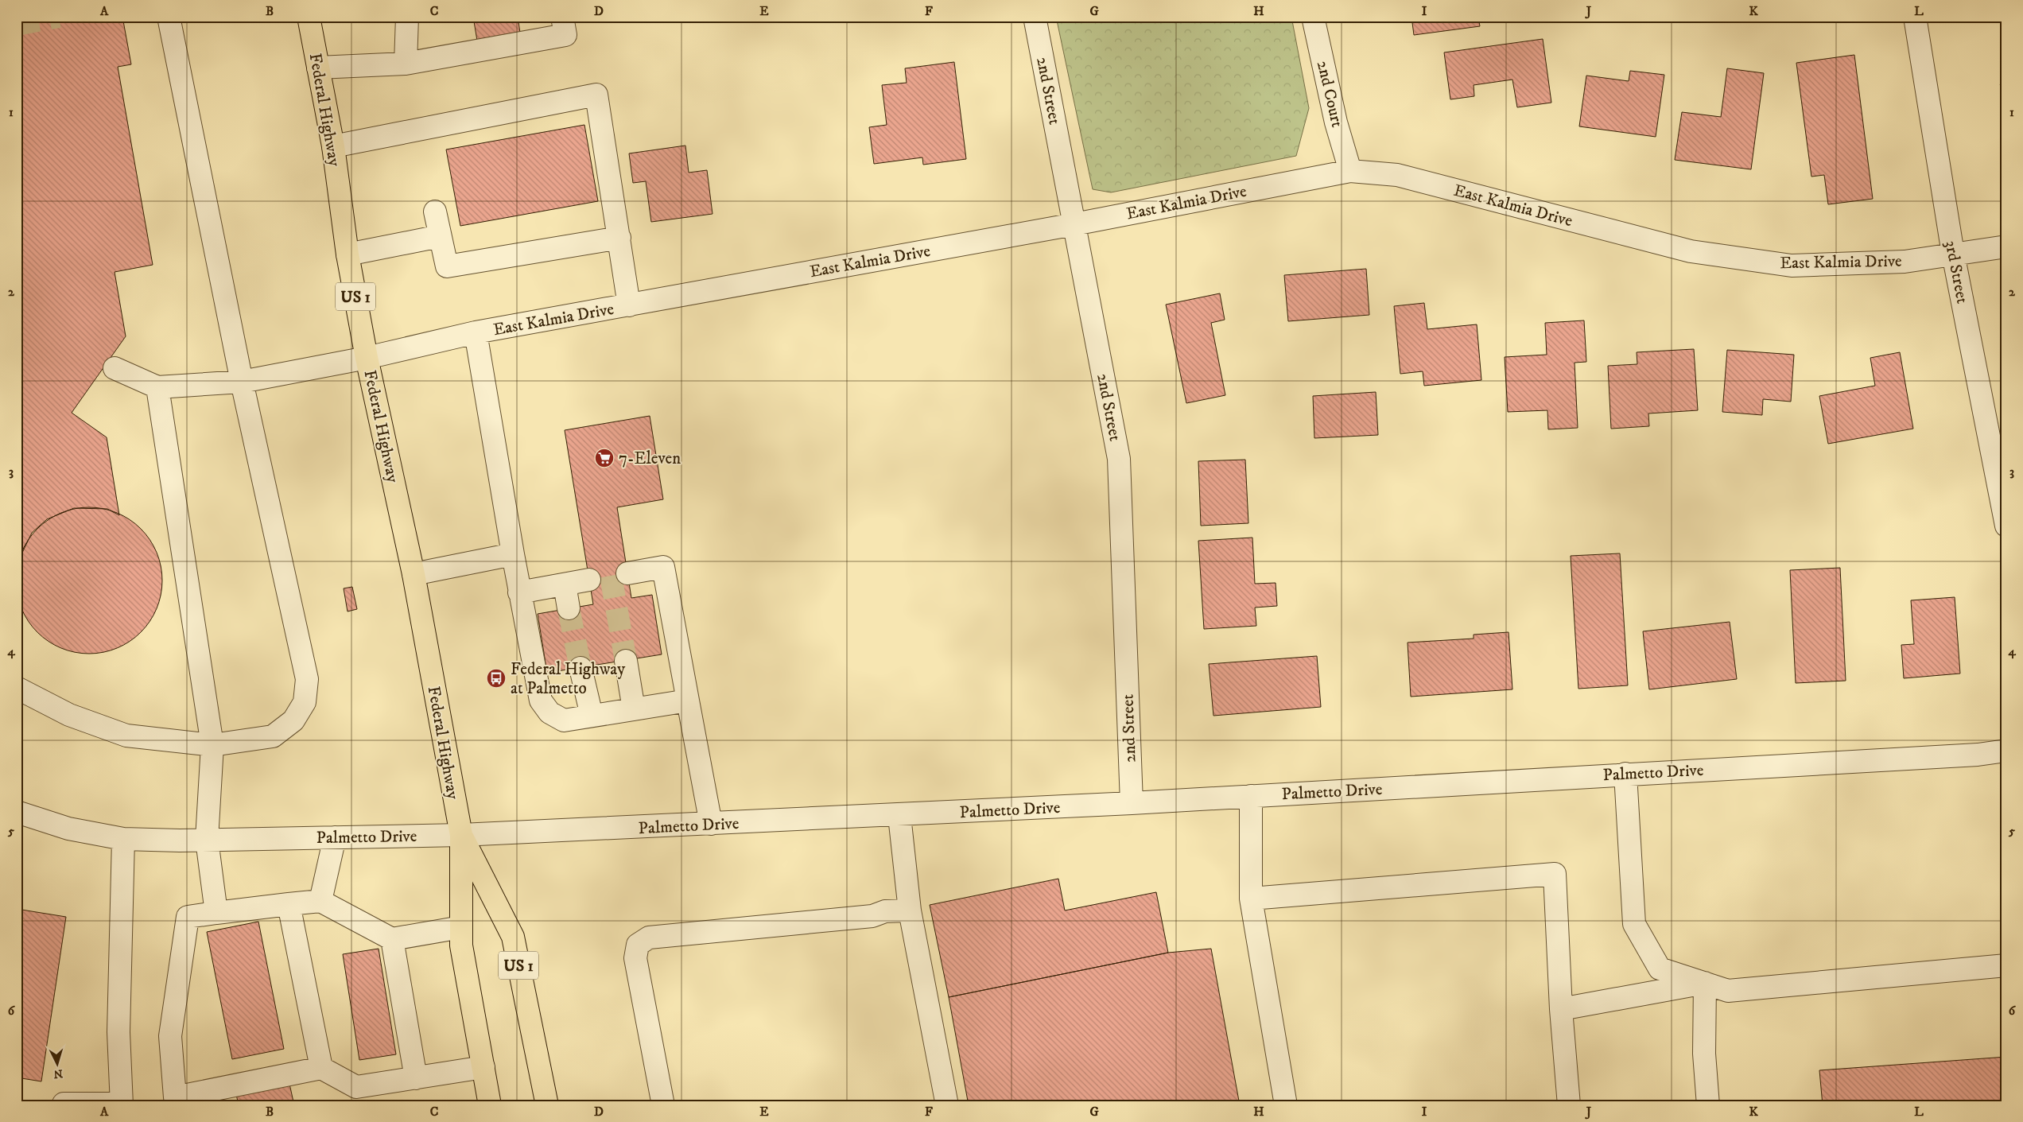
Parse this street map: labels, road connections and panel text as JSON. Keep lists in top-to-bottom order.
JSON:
{
  "streets": {
    "main road": ["Federal Highway", "US 1"],
    "street": [
      "2nd Street",
      "2nd Court",
      "East Kalmia Drive",
      "3rd Street",
      "Palmetto Drive"
    ]
  },
  "crossings": [
    ["2nd Street", "East Kalmia Drive"],
    ["2nd Street", "Palmetto Drive"],
    ["2nd Court", "East Kalmia Drive"],
    ["Federal Highway", "East Kalmia Drive"],
    ["Federal Highway", "Palmetto Drive"],
    ["East Kalmia Drive", "3rd Street"]
  ],
  "places": {
    "supermarket": ["7-Eleven"],
    "bus stop": ["Federal Highway at Palmetto"]
  },
  "north": "bottom",
  "grid": {
    "columns": [
      "A",
      "B",
      "C",
      "D",
      "E",
      "F",
      "G",
      "H",
      "I",
      "J",
      "K",
      "L"
    ],
    "rows": [
      "1",
      "2",
      "3",
      "4",
      "5",
      "6"
    ]
  }
}
